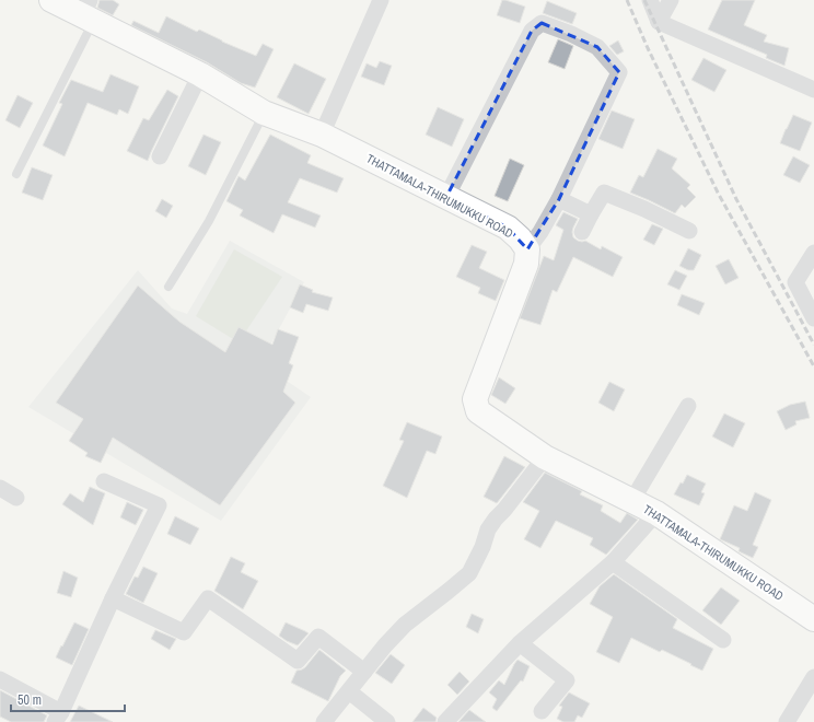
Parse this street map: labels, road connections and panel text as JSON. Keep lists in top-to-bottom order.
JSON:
{
  "streets": {
    "street": ["THATTAMALA-THIRUMUKKU ROAD"]
  },
  "scale_bar": "50 m"
}
